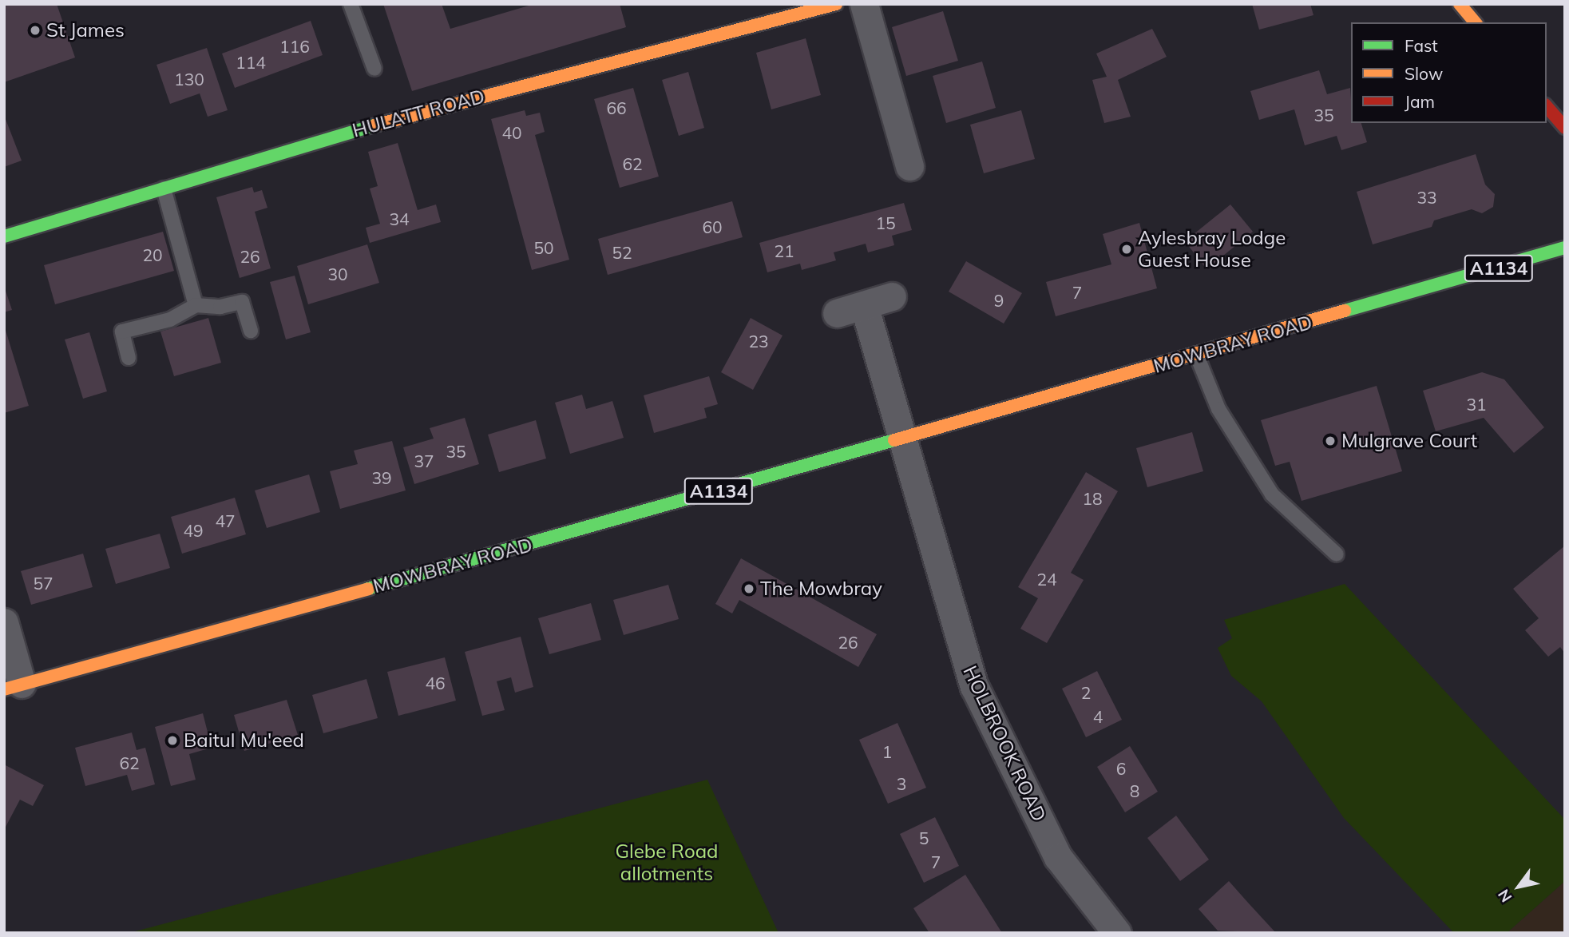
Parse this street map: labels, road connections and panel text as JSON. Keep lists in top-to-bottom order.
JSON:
{
  "streets": {
    "main road": ["HULATT ROAD", "A1134", "MOWBRAY ROAD"],
    "street": ["HOLBROOK ROAD"]
  },
  "crossings": [
    ["MOWBRAY ROAD", "HOLBROOK ROAD"]
  ],
  "parks": ["Glebe Road allotments"],
  "places": [
    "St James",
    "Aylesbray Lodge Guest House",
    "Mulgrave Court",
    "The Mowbray",
    "Baitul Mu'eed"
  ],
  "house_numbers": [
    "116",
    "114",
    "130",
    "66",
    "35",
    "40",
    "62",
    "33",
    "34",
    "15",
    "60",
    "50",
    "21",
    "52",
    "20",
    "26",
    "30",
    "7",
    "9",
    "23",
    "31",
    "35",
    "37",
    "39",
    "18",
    "47",
    "49",
    "24",
    "57",
    "26",
    "46",
    "2",
    "4",
    "1",
    "62",
    "6",
    "3",
    "8",
    "5",
    "7"
  ],
  "legend": ["Fast", "Slow", "Jam"],
  "north": "bottom left"
}
